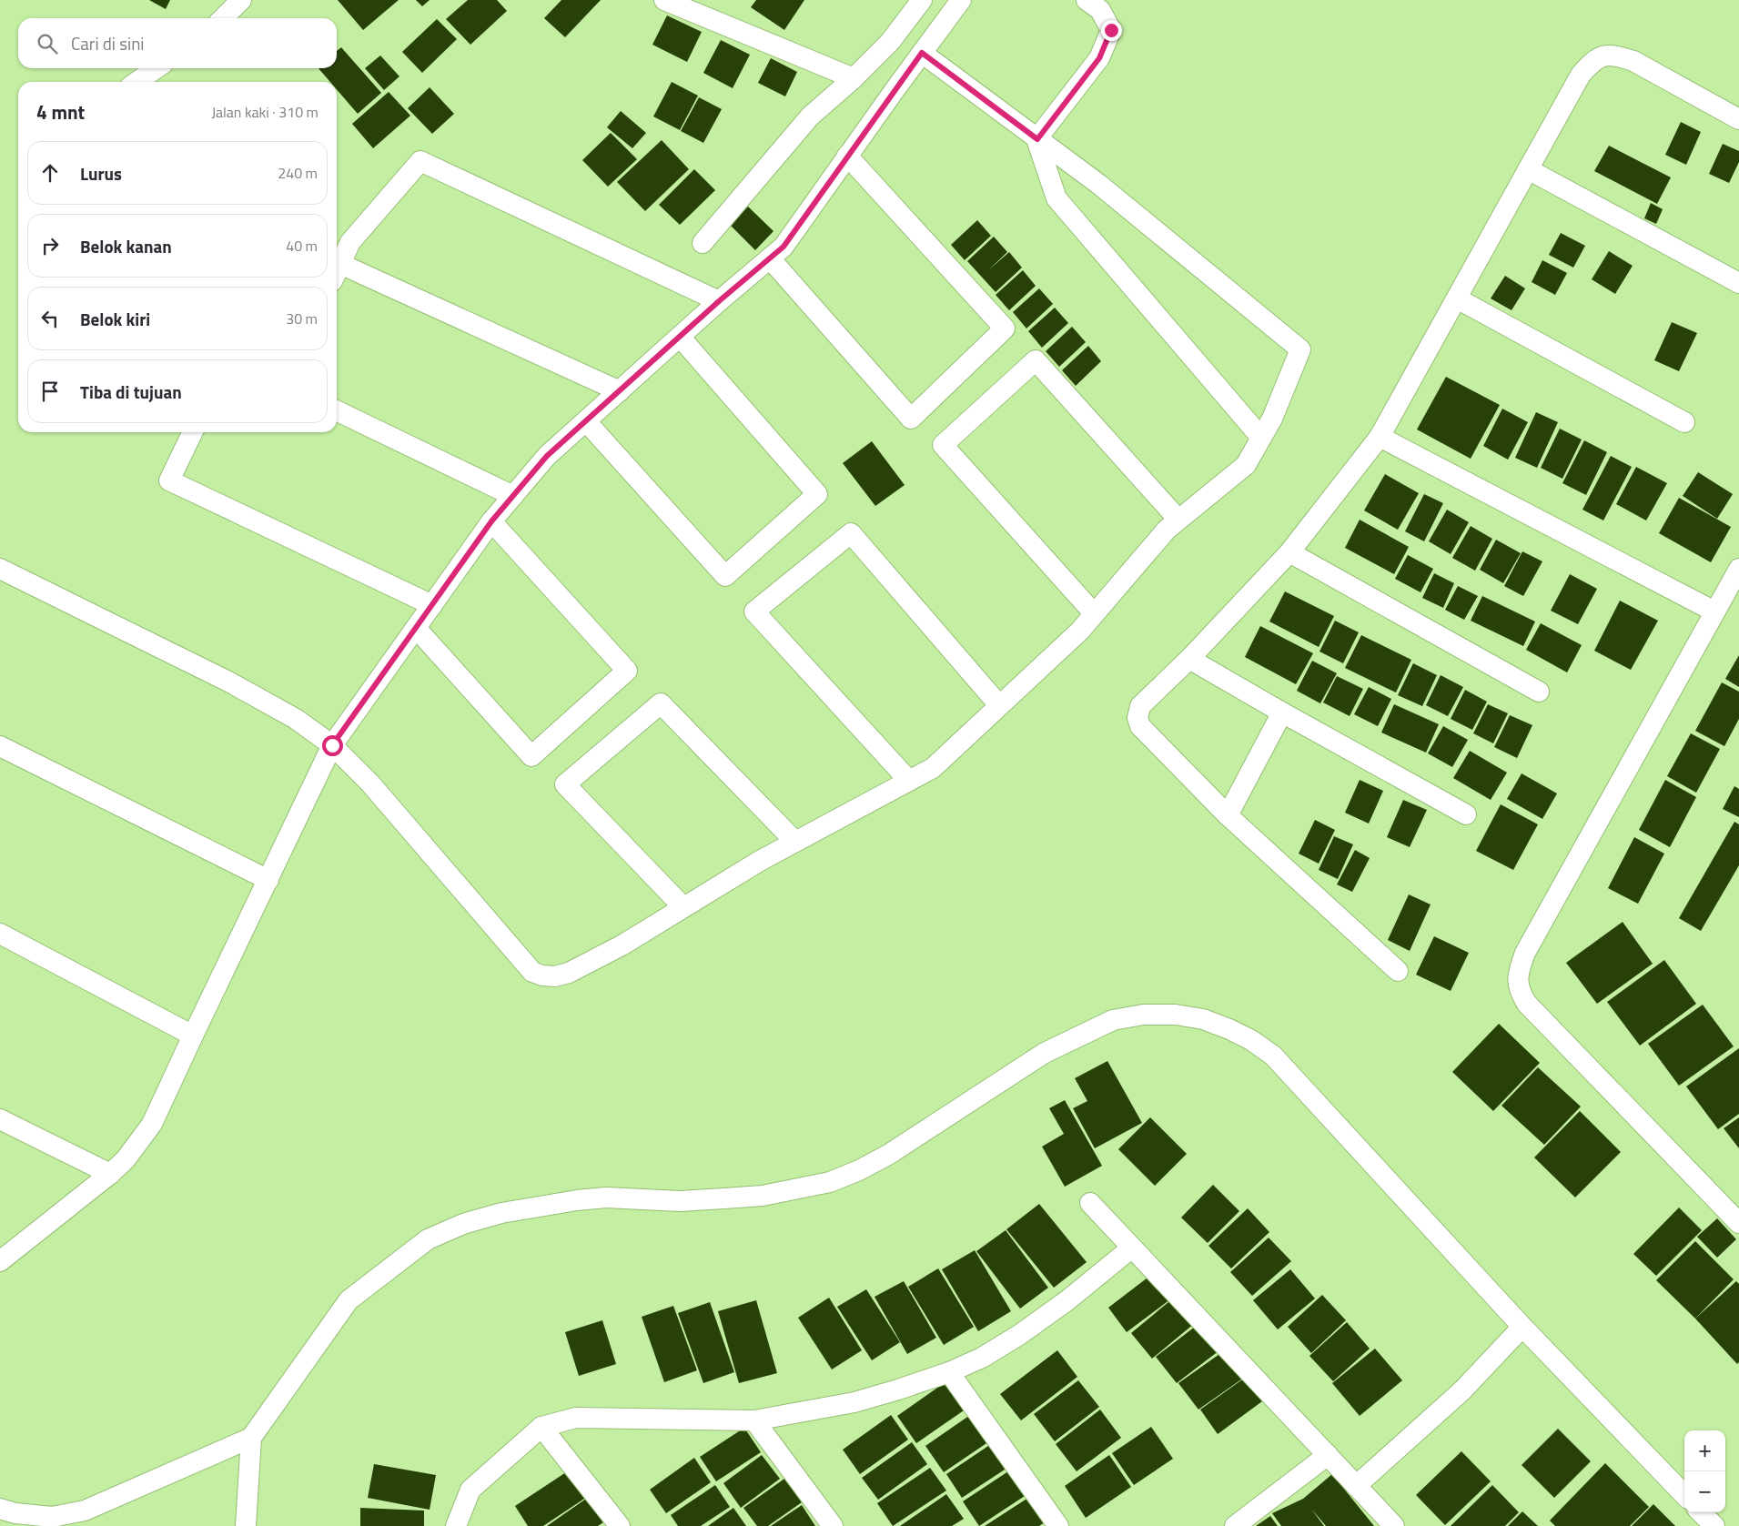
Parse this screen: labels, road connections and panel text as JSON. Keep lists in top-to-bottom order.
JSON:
{
  "page": {
    "search": "Cari di sini",
    "heading": ["4 mnt", "Jalan kaki · 310 m"],
    "list": [
      ["Lurus", "240 m"],
      ["Belok kanan", "40 m"],
      ["Belok kiri", "30 m"],
      "Tiba di tujuan"
    ],
    "map_buttons": ["+", "−"]
  }
}
